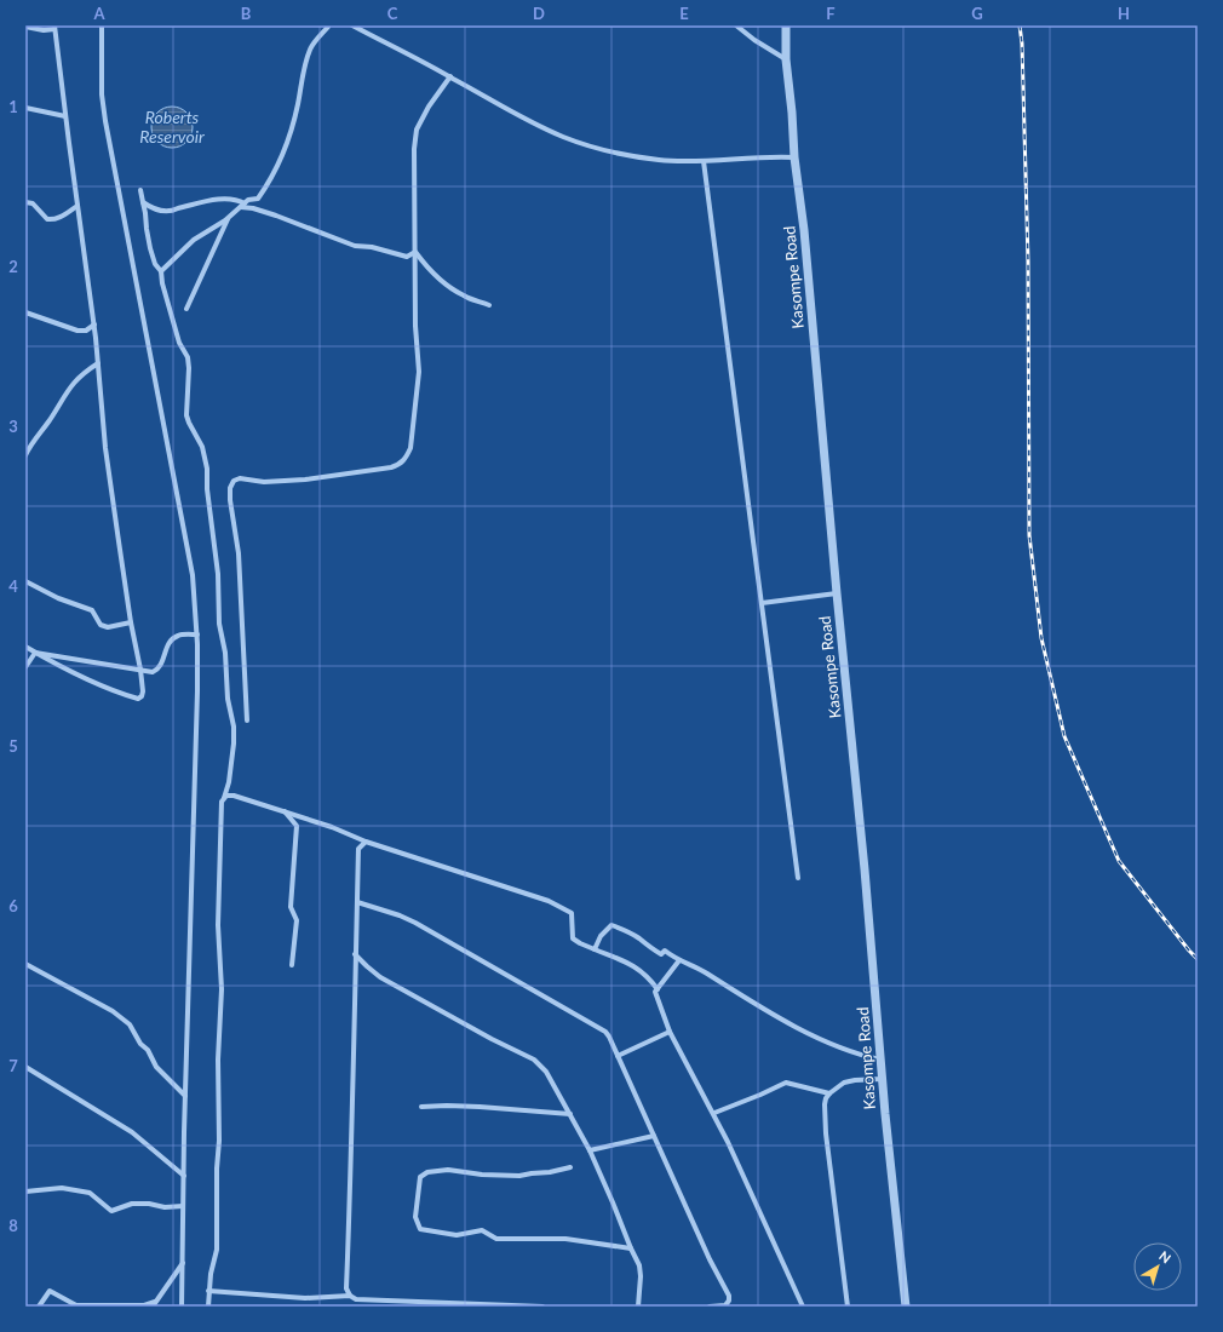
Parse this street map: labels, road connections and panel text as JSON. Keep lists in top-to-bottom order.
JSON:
{
  "streets": {
    "street": ["Kasompe Road"]
  },
  "water": ["Roberts Reservoir"],
  "north": "top right",
  "grid": {
    "columns": [
      "A",
      "B",
      "C",
      "D",
      "E",
      "F",
      "G",
      "H"
    ],
    "rows": [
      "1",
      "2",
      "3",
      "4",
      "5",
      "6",
      "7",
      "8"
    ]
  }
}
